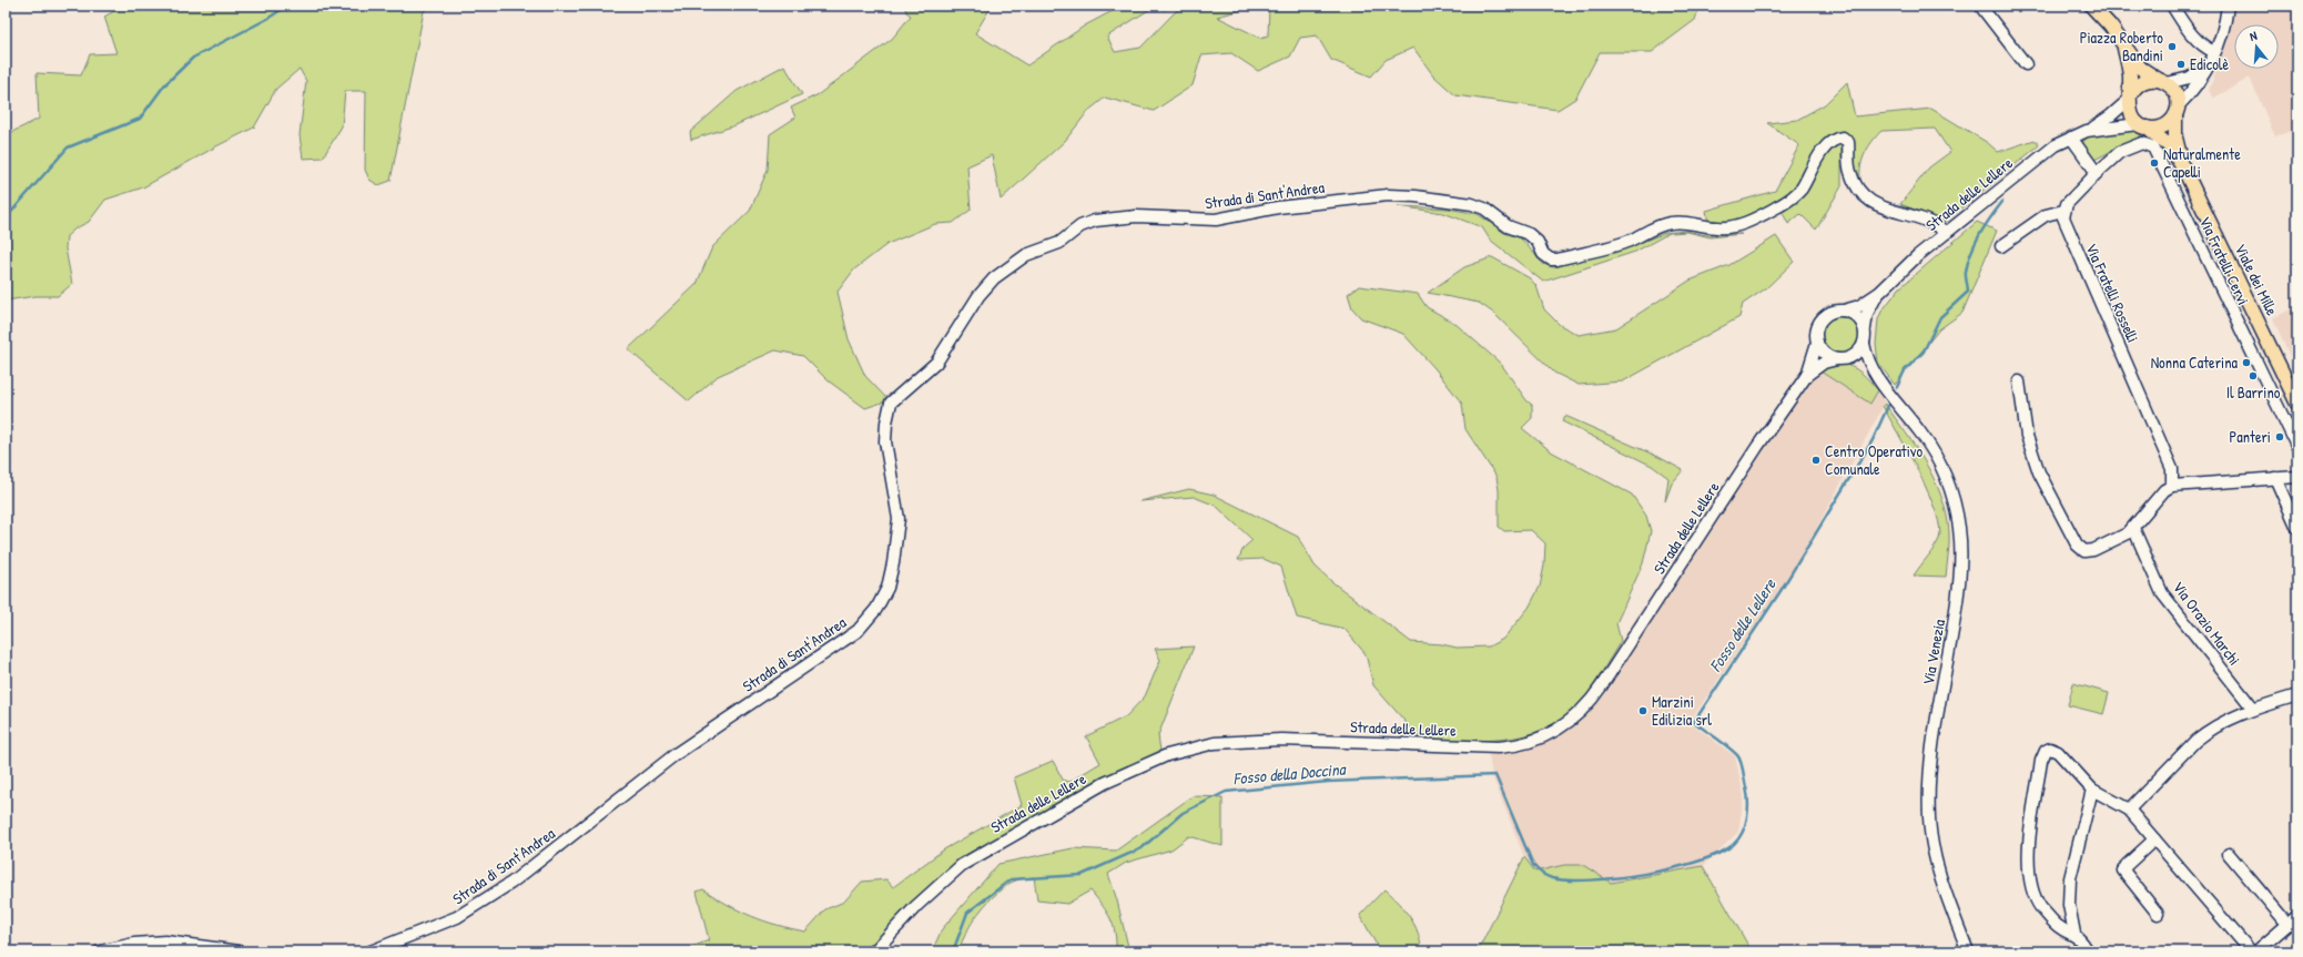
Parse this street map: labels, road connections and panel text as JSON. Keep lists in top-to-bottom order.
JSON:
{
  "streets": {
    "main road": ["Viale dei Mille"],
    "street": [
      "Strada delle Lellere",
      "Strada di Sant'Andrea",
      "Via Fratelli Cervi",
      "Via Fratelli Rosselli",
      "Via Orazio Marchi",
      "Via Venezia"
    ]
  },
  "crossings": [
    ["Strada delle Lellere", "Strada di Sant'Andrea"],
    ["Strada delle Lellere", "Viale dei Mille"],
    ["Strada delle Lellere", "Via Venezia"],
    ["Via Fratelli Cervi", "Via Fratelli Rosselli"]
  ],
  "water": ["Fosso delle Lellere", "Fosso della Doccina"],
  "places": [
    "Piazza Roberto Bandini",
    "Edicolè",
    "Naturalmente Capelli",
    "Nonna Caterina",
    "Il Barrino",
    "Panteri",
    "Centro Operativo Comunale",
    "Marzini Edilizia srl"
  ],
  "north": "top"
}
